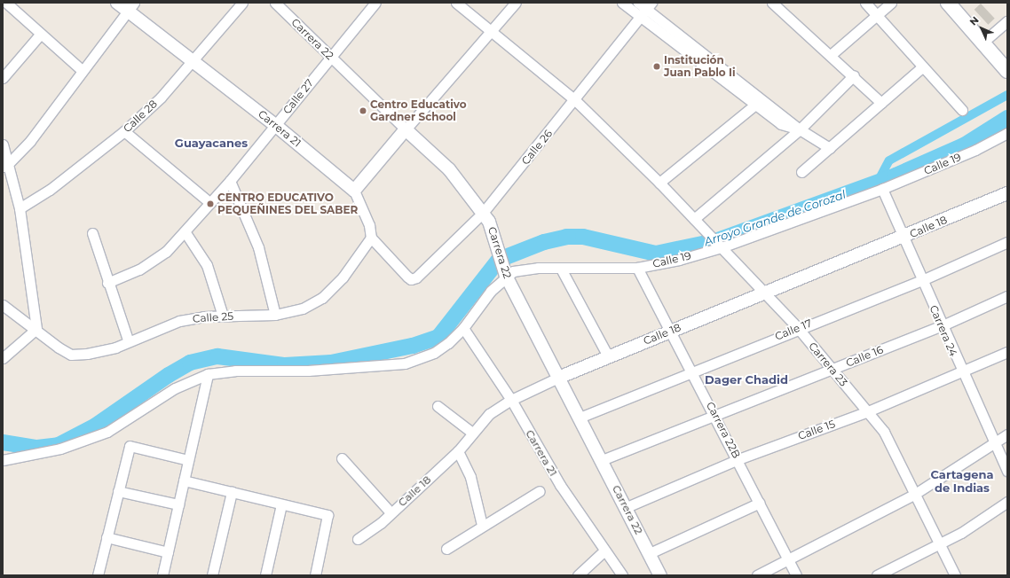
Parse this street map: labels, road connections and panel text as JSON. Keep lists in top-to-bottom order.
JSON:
{
  "streets": {
    "street": [
      "Carrera 22",
      "Calle 27",
      "Calle 28",
      "Carrera 21",
      "Calle 26",
      "Calle 19",
      "Calle 18",
      "Calle 25",
      "Calle 17",
      "Carrera 24",
      "Calle 16",
      "Carrera 23",
      "Carrera 22B",
      "Calle 15"
    ]
  },
  "crossings": [
    ["Carrera 22", "Calle 27"],
    ["Carrera 22", "Calle 26"],
    ["Carrera 22", "Calle 19"],
    ["Carrera 22", "Calle 18"],
    ["Carrera 22", "Calle 17"],
    ["Carrera 22", "Calle 16"],
    ["Carrera 22", "Calle 15"],
    ["Calle 27", "Carrera 21"],
    ["Calle 28", "Carrera 21"],
    ["Carrera 21", "Calle 26"],
    ["Carrera 21", "Calle 18"],
    ["Carrera 21", "Calle 25"],
    ["Calle 26", "Calle 25"],
    ["Calle 26", "Carrera 23"],
    ["Calle 19", "Carrera 24"],
    ["Calle 19", "Carrera 23"],
    ["Calle 19", "Carrera 22B"],
    ["Calle 18", "Carrera 24"],
    ["Calle 18", "Carrera 23"],
    ["Calle 18", "Carrera 22B"],
    ["Calle 17", "Carrera 24"],
    ["Calle 17", "Carrera 23"],
    ["Calle 17", "Carrera 22B"],
    ["Carrera 24", "Calle 16"],
    ["Carrera 24", "Calle 15"],
    ["Calle 16", "Carrera 23"],
    ["Calle 16", "Carrera 22B"],
    ["Carrera 23", "Calle 15"],
    ["Carrera 22B", "Calle 15"]
  ],
  "districts": ["Guayacanes", "Dager Chadid", "Cartagena de Indias"],
  "water": ["Arroyo Grande de Corozal"],
  "places": ["Institución Juan Pablo Ii", "Centro Educativo Gardner School", "CENTRO EDUCATIVO PEQUEÑINES DEL SABER"],
  "north": "top left"
}
